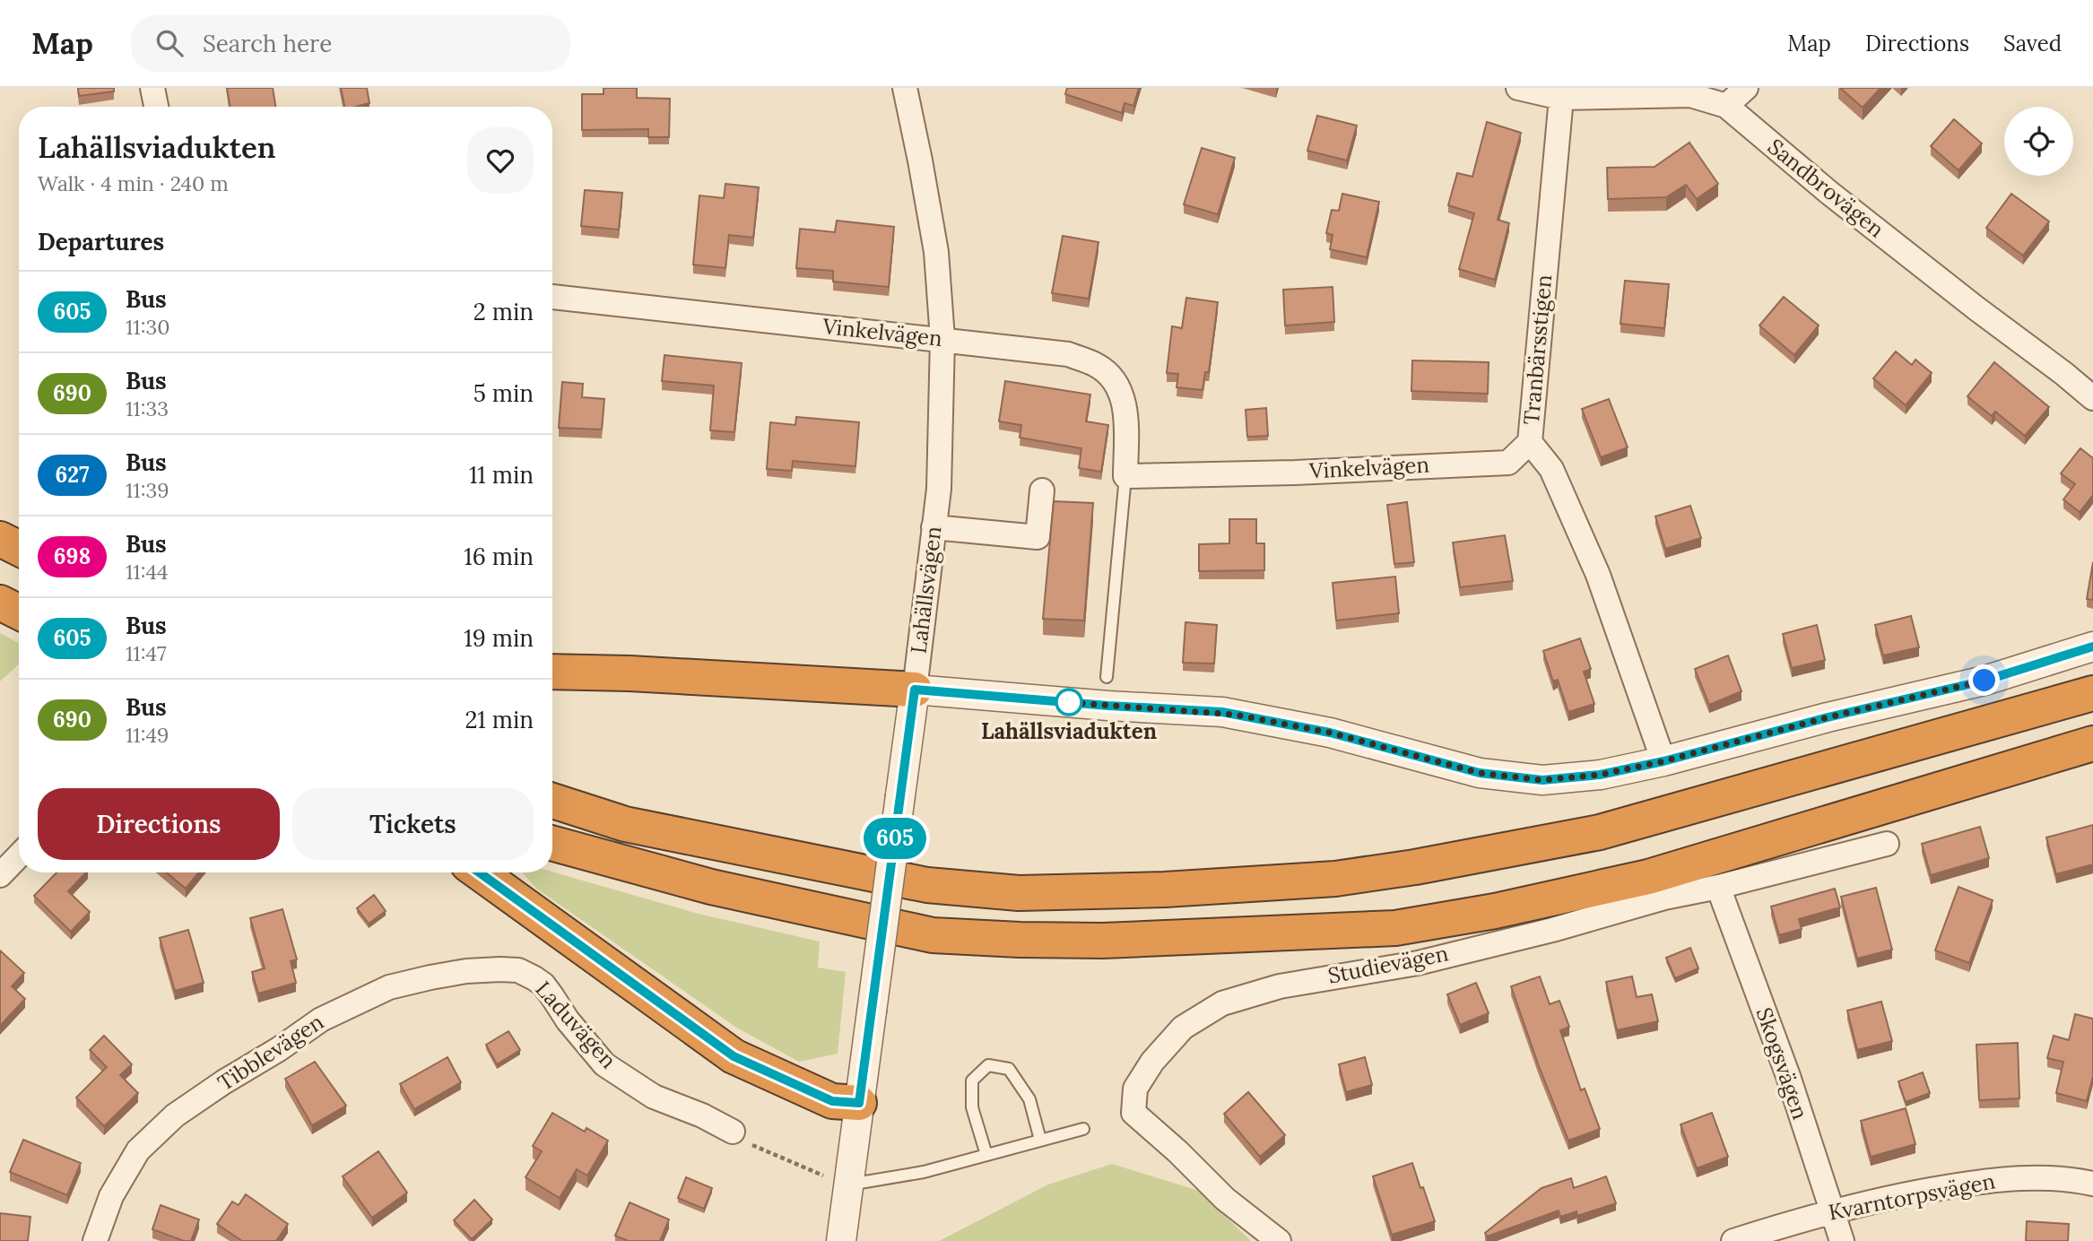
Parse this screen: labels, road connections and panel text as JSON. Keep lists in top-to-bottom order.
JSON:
{
  "streets": {
    "street": [
      "Sandbrovägen",
      "Vinkelvägen",
      "Tranbärsstigen",
      "Lahällsvägen",
      "Studievägen",
      "Laduvägen",
      "Tibblevägen",
      "Skogsvägen",
      "Kvarntorpsvägen"
    ]
  },
  "crossings": [
    ["Sandbrovägen", "Tranbärsstigen"],
    ["Vinkelvägen", "Tranbärsstigen"],
    ["Vinkelvägen", "Lahällsvägen"],
    ["Studievägen", "Skogsvägen"],
    ["Laduvägen", "Tibblevägen"],
    ["Skogsvägen", "Kvarntorpsvägen"]
  ],
  "places": ["Lahällsviadukten"],
  "lines": ["bus line 605"],
  "page": {
    "header": "Map",
    "search": "Search here",
    "nav": ["Map", "Directions", "Saved"],
    "on_map": "605",
    "heading": [
      ["Lahällsviadukten", "Walk · 4 min · 240 m"],
      "Departures"
    ],
    "list": [
      {
        "mark": "605",
        "name": "Bus",
        "note": "11:30",
        "value": "2 min"
      },
      {
        "mark": "690",
        "name": "Bus",
        "note": "11:33",
        "value": "5 min"
      },
      {
        "mark": "627",
        "name": "Bus",
        "note": "11:39",
        "value": "11 min"
      },
      {
        "mark": "698",
        "name": "Bus",
        "note": "11:44",
        "value": "16 min"
      },
      {
        "mark": "605",
        "name": "Bus",
        "note": "11:47",
        "value": "19 min"
      },
      {
        "mark": "690",
        "name": "Bus",
        "note": "11:49",
        "value": "21 min"
      }
    ],
    "buttons": ["Directions", "Tickets"]
  }
}
